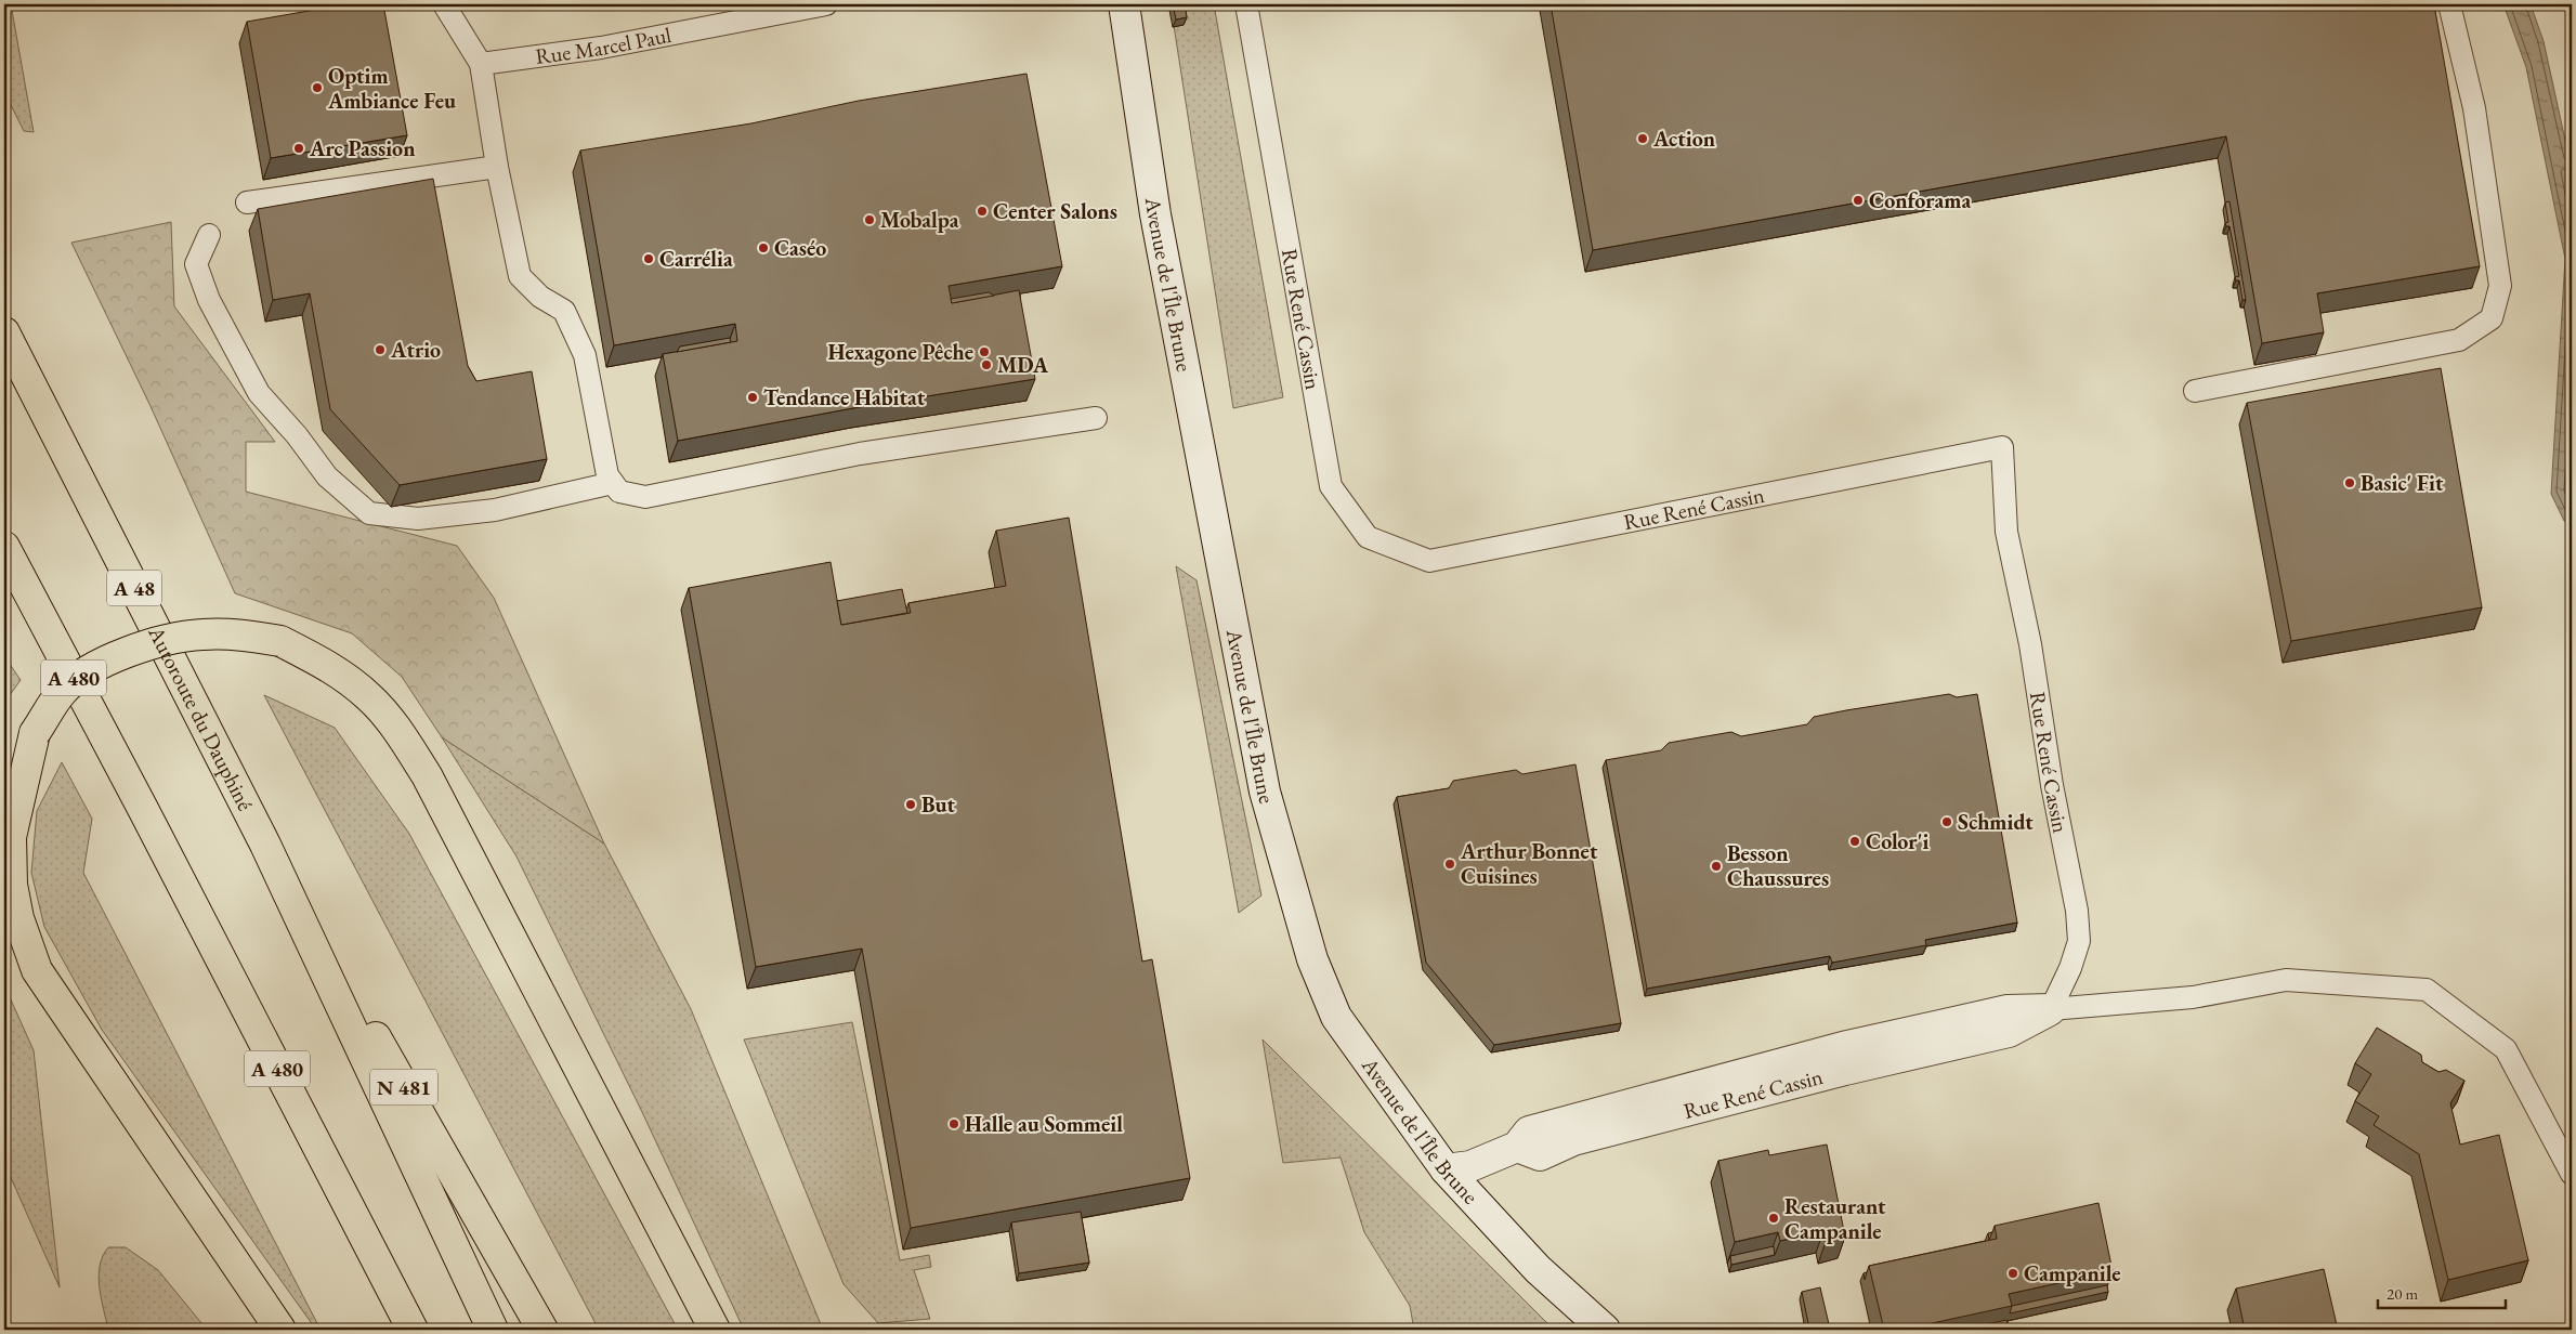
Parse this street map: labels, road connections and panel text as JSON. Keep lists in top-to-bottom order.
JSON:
{
  "streets": {
    "highway": [
      "A 48",
      "A 480",
      "Autoroute du Dauphiné",
      "N 481"
    ],
    "street": ["Avenue de l'Île Brune", "Rue René Cassin"],
    "lane": ["Rue Marcel Paul"]
  },
  "crossings": [
    ["Avenue de l'Île Brune", "Rue René Cassin"],
    ["Autoroute du Dauphiné", "N 481"]
  ],
  "places": [
    "Optim Ambiance Feu",
    "Action",
    "Arc Passion",
    "Conforama",
    "Center Salons",
    "Mobalpa",
    "Caséo",
    "Carrélia",
    "Atrio",
    "Hexagone Pêche",
    "MDA",
    "Tendance Habitat",
    "Basic' Fit",
    "But",
    "Schmidt",
    "Color'i",
    "Arthur Bonnet Cuisines",
    "Besson Chaussures",
    "Halle au Sommeil",
    "Restaurant Campanile",
    "Campanile"
  ],
  "scale_bar": "20 m"
}
